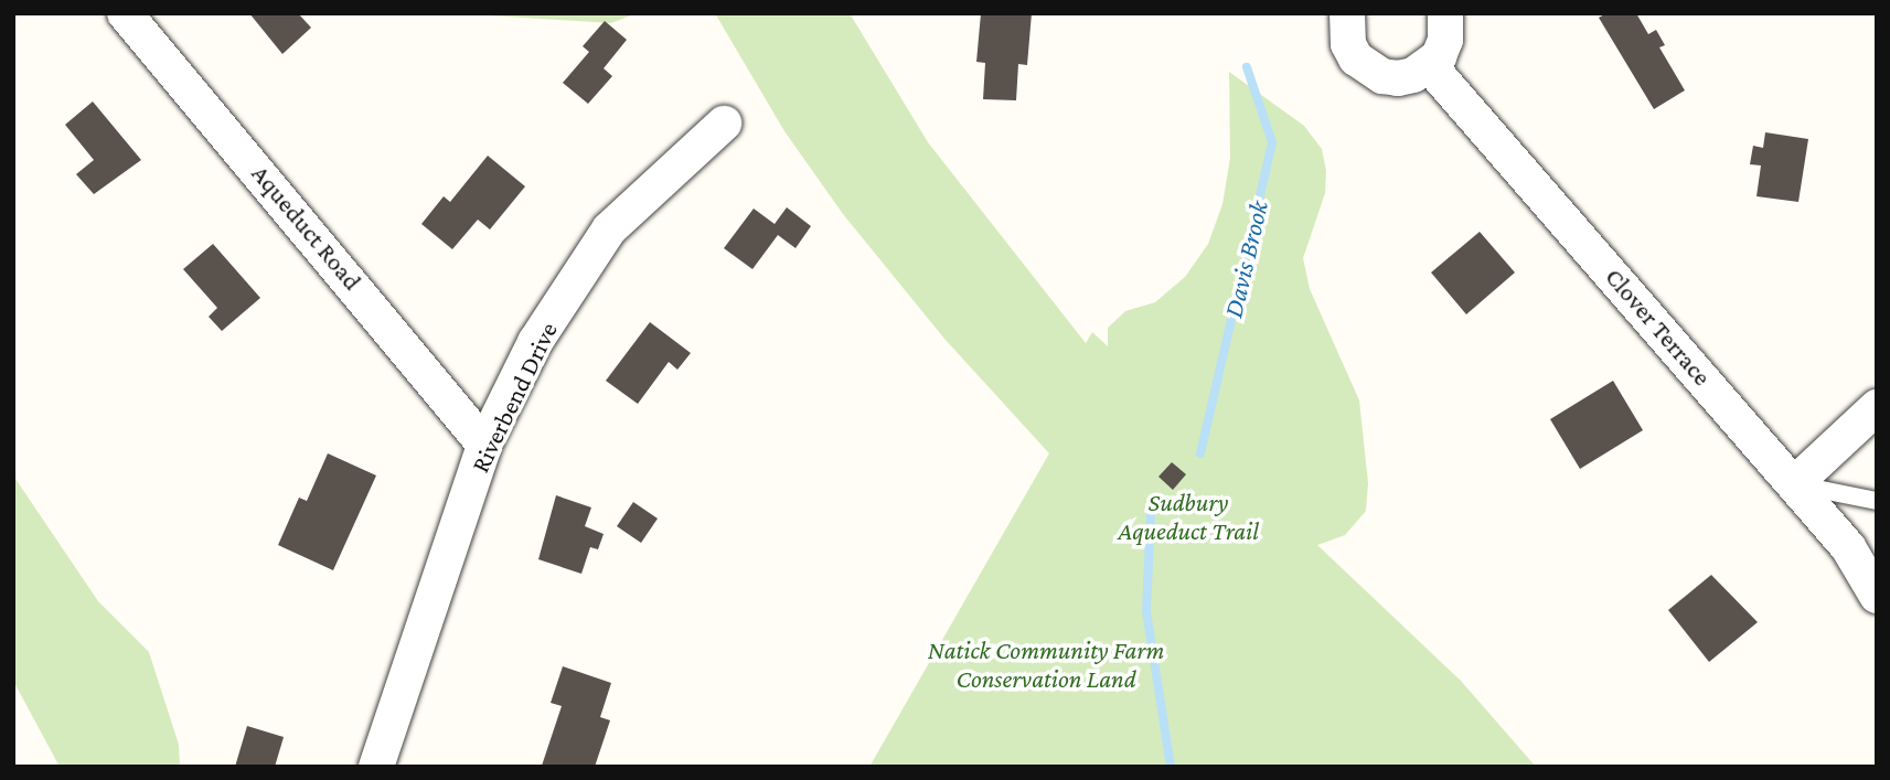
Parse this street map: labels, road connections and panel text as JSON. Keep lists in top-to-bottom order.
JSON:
{
  "streets": {
    "street": ["Aqueduct Road", "Clover Terrace", "Riverbend Drive"]
  },
  "crossings": [
    ["Aqueduct Road", "Riverbend Drive"]
  ],
  "water": ["Davis Brook"],
  "parks": ["Sudbury Aqueduct Trail", "Natick Community Farm Conservation Land"]
}
